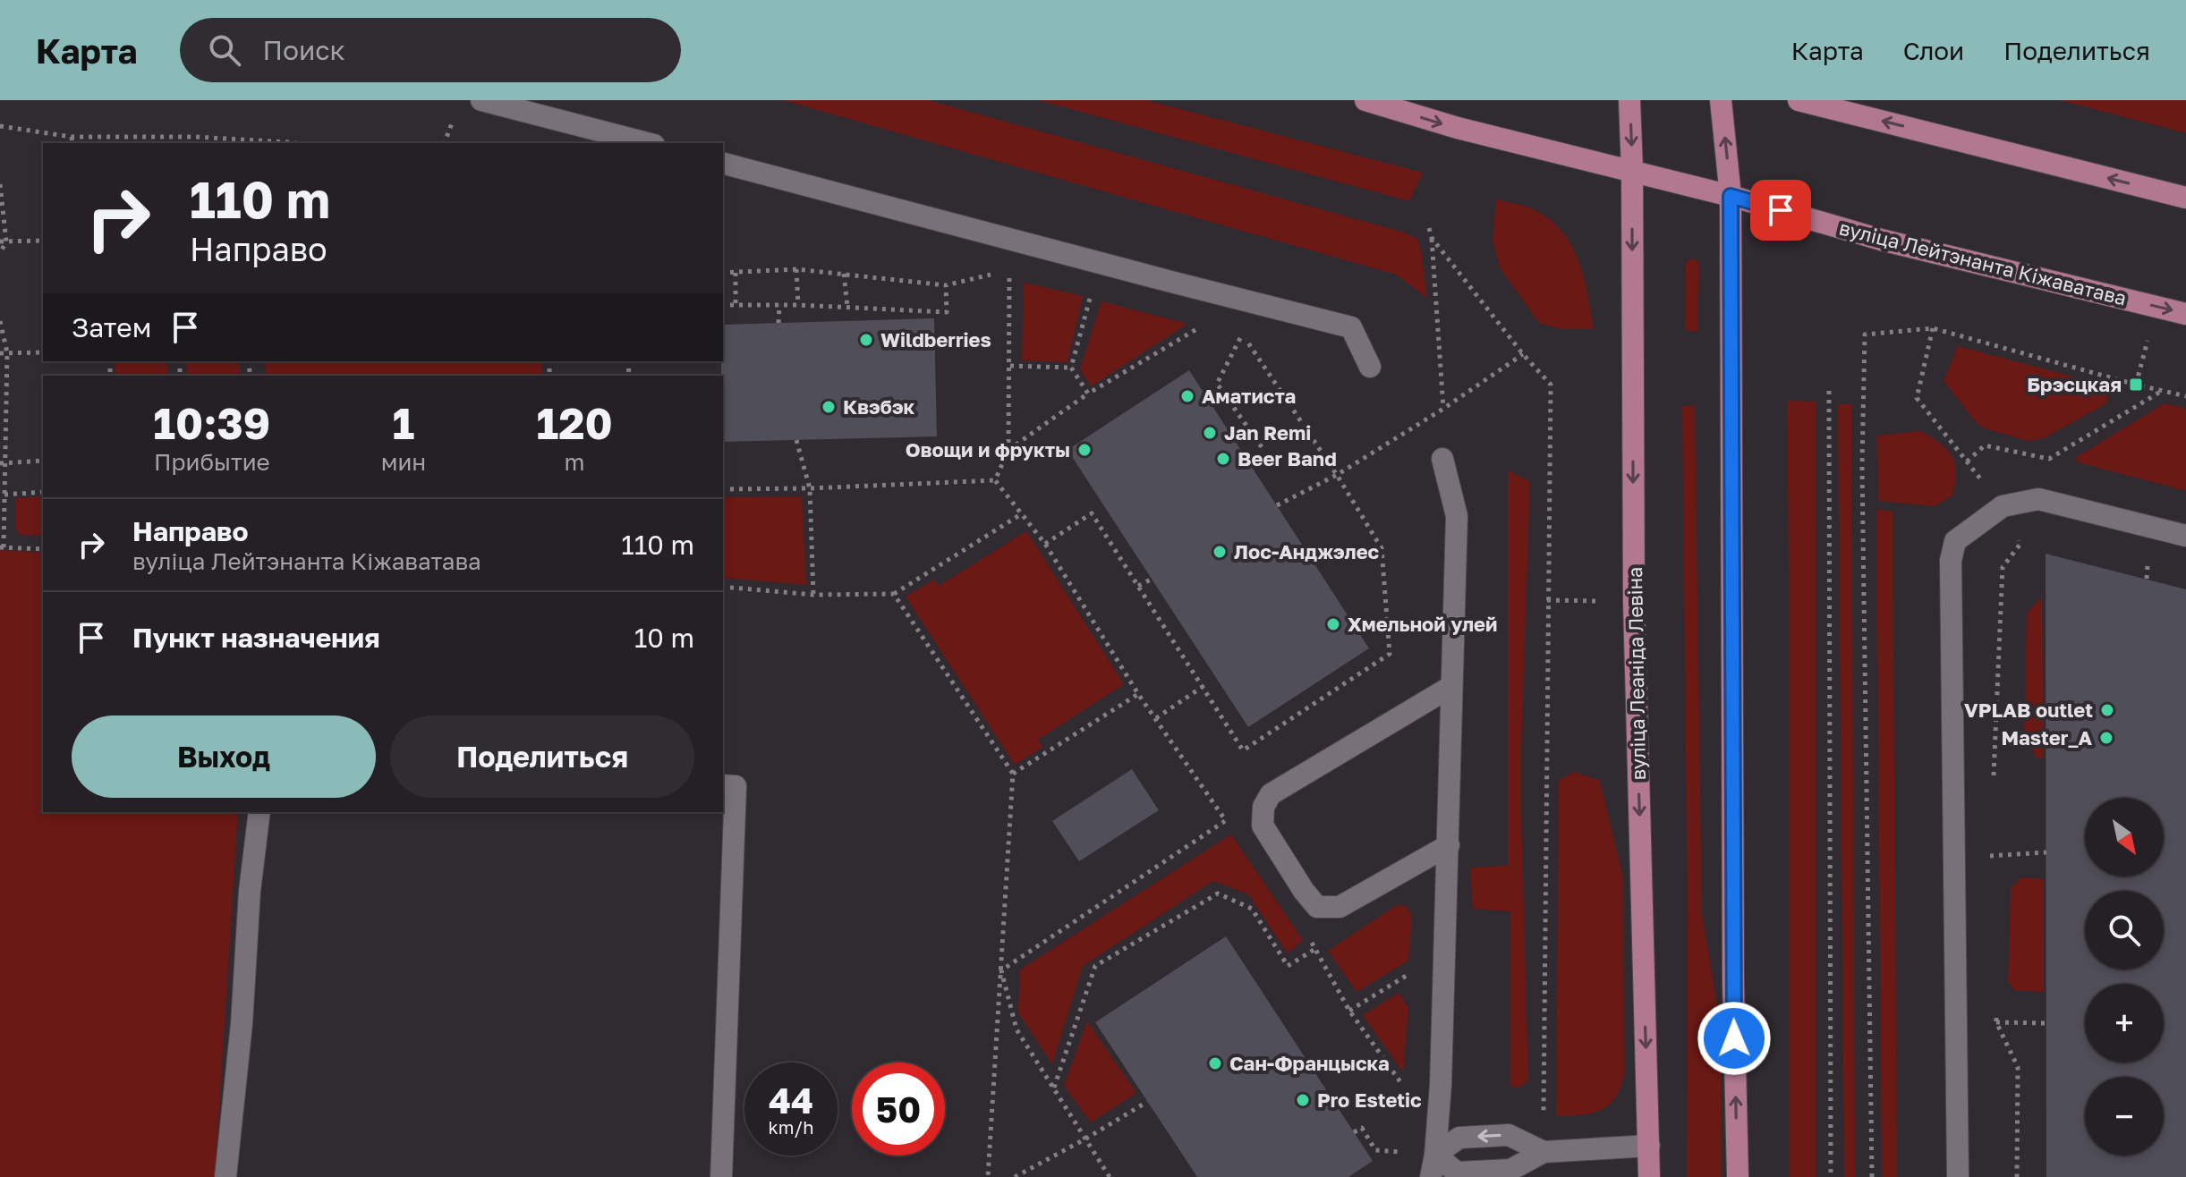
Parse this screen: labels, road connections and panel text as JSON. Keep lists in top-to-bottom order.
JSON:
{
  "streets": {
    "main road": ["вуліца Лейтэнанта Кіжаватава", "вуліца Леаніда Левіна"]
  },
  "crossings": [
    ["вуліца Лейтэнанта Кіжаватава", "вуліца Леаніда Левіна"]
  ],
  "places": {
    "other": [
      "Wildberries",
      "Аматиста",
      "Квэбэк",
      "Jan Remi",
      "Овощи и фрукты",
      "Beer Band",
      "Лос-Анджэлес",
      "Хмельной улей",
      "VPLAB outlet",
      "Master_A",
      "Сан-Францыска",
      "Pro Estetic"
    ],
    "transit": ["Брэсцкая"]
  },
  "north": "bottom right",
  "page": {
    "header": "Карта",
    "search": "Поиск",
    "nav": ["Карта", "Слои", "Поделиться"],
    "turn": ["110 m", "Направо"],
    "then": "Затем",
    "eta": [
      "10:39",
      "Прибытие",
      "1",
      "мин",
      "120",
      "m"
    ],
    "list": [
      {
        "name": "Направо",
        "note": "вуліца Лейтэнанта Кіжаватава",
        "value": "110 m"
      },
      {
        "name": "Пункт назначения",
        "value": "10 m"
      }
    ],
    "buttons": ["Выход", "Поделиться"],
    "map_buttons": ["+", "−"],
    "speed": "44 km/h",
    "limit": "50"
  }
}
